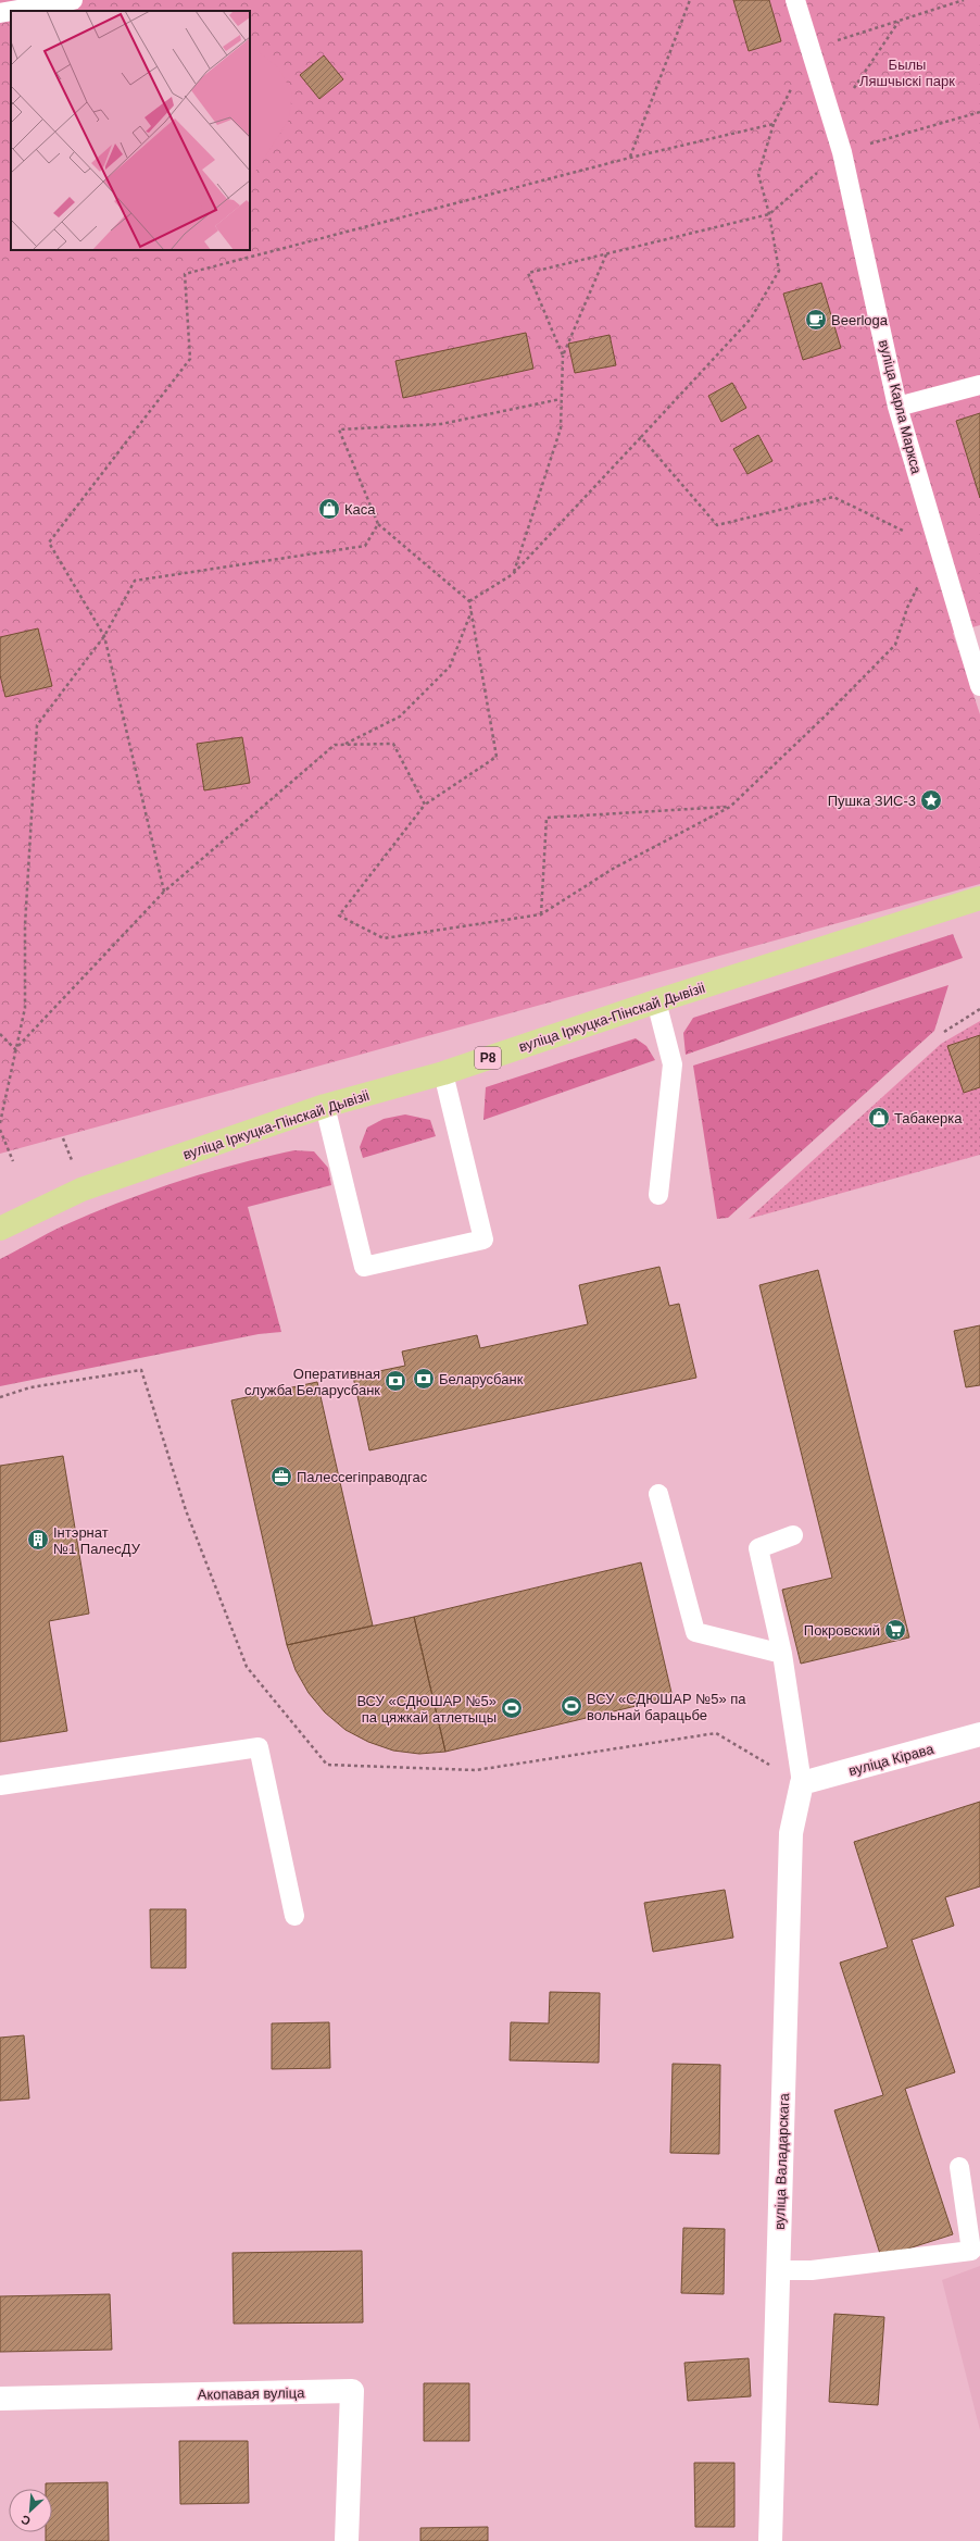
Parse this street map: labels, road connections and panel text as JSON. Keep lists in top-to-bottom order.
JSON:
{
  "streets": {
    "main road": ["вуліца Іркуцка-Пінскай Дывізіі", "Р8"],
    "street": ["вуліца Кірава", "вуліца Валадарскага", "Акопавая вуліца"],
    "lane": ["вуліца Карла Маркса"]
  },
  "crossings": [
    ["вуліца Кірава", "вуліца Валадарскага"]
  ],
  "parks": ["Былы Ляшчыскі парк"],
  "places": {
    "cafe": ["Beerloga"],
    "shop": ["Каса", "Табакерка"],
    "place": ["Пушка ЗИС-3"],
    "bank": ["Беларусбанк", "Оперативная служба Беларусбанк"],
    "office": ["Палессегіправодгас"],
    "building": ["Інтэрнат №1 ПалесДУ"],
    "supermarket": ["Покровский"],
    "sports": ["ВСУ «СДЮШАР №5» па вольнай барацьбе", "ВСУ «СДЮШАР №5» па цяжкай атлетыцы"]
  },
  "north": "bottom left"
}
